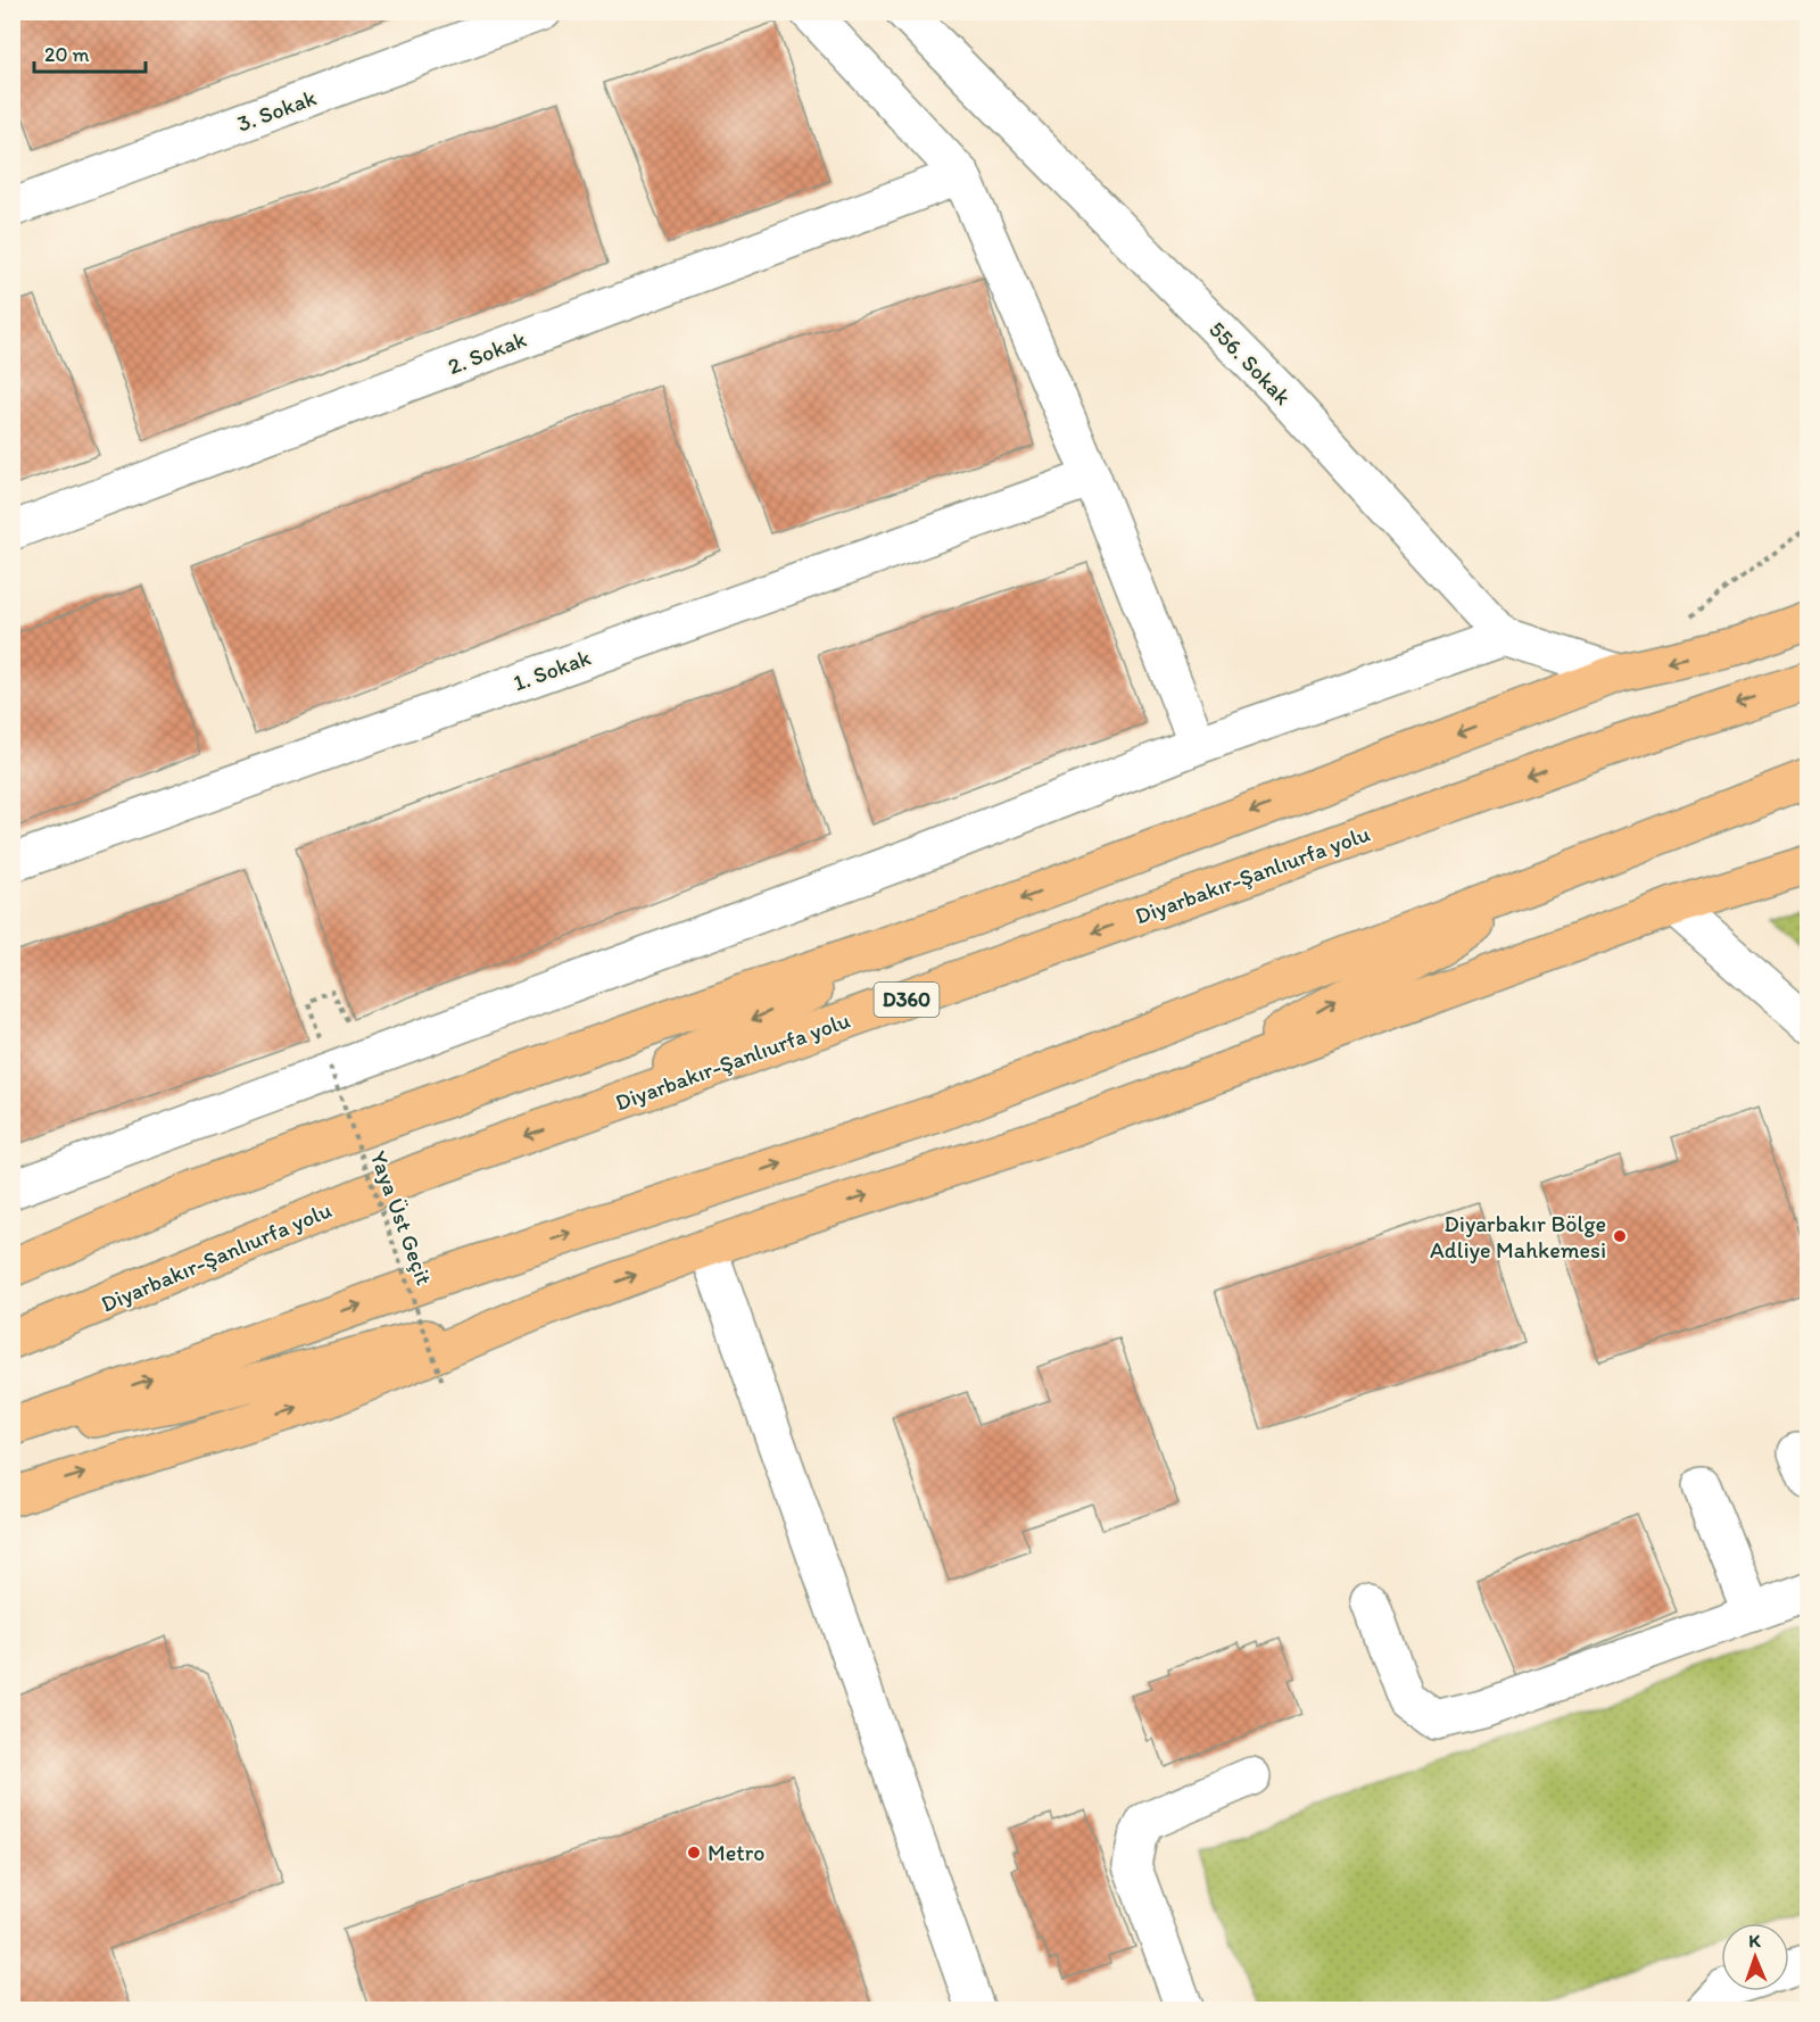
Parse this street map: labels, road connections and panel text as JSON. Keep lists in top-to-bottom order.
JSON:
{
  "streets": {
    "highway": ["Diyarbakır-Şanlıurfa yolu", "D360"],
    "street": [
      "3. Sokak",
      "2. Sokak",
      "556. Sokak",
      "1. Sokak"
    ],
    "path": ["Yaya Üst Geçit"]
  },
  "places": ["Diyarbakır Bölge Adliye Mahkemesi", "Metro"],
  "scale_bar": "20 m",
  "north": "top"
}
